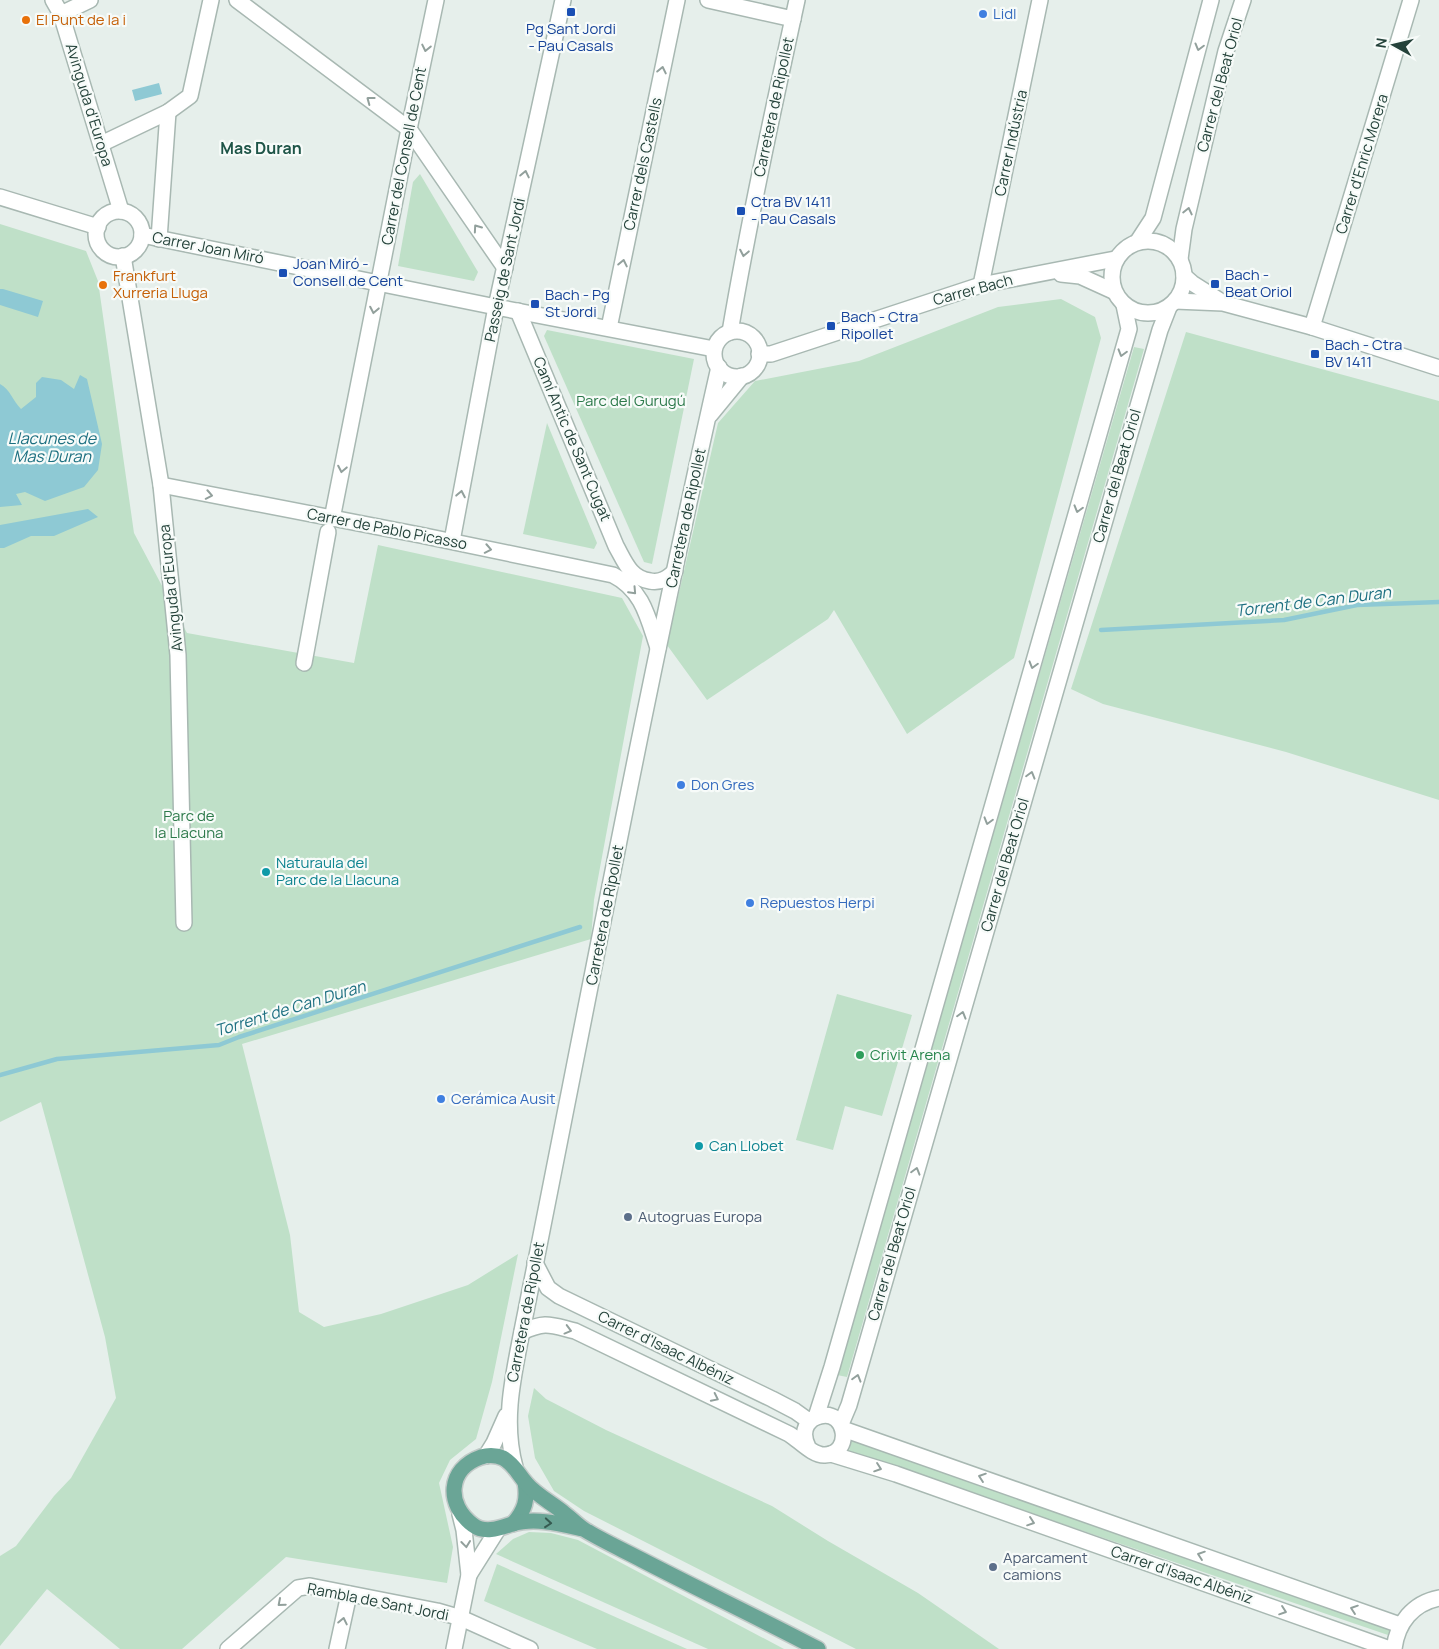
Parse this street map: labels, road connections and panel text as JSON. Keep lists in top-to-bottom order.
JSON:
{
  "streets": {
    "street": [
      "Carrer del Beat Oriol",
      "Avinguda d'Europa",
      "Carretera de Ripollet",
      "Carrer Indústria",
      "Carrer del Consell de Cent",
      "Carrer dels Castells",
      "Carrer d'Enric Morera",
      "Carrer Joan Miró",
      "Passeig de Sant Jordi",
      "Carrer Bach",
      "Camí Antic de Sant Cugat",
      "Carrer de Pablo Picasso",
      "Carrer d'Isaac Albéniz",
      "Rambla de Sant Jordi"
    ]
  },
  "crossings": [
    ["Carrer del Beat Oriol", "Carrer Bach"],
    ["Carrer del Beat Oriol", "Carrer d'Isaac Albéniz"],
    ["Avinguda d'Europa", "Carrer Joan Miró"],
    ["Avinguda d'Europa", "Carrer de Pablo Picasso"],
    ["Carretera de Ripollet", "Carrer Joan Miró"],
    ["Carretera de Ripollet", "Carrer Bach"],
    ["Carretera de Ripollet", "Carrer de Pablo Picasso"],
    ["Carretera de Ripollet", "Carrer d'Isaac Albéniz"],
    ["Carrer Indústria", "Carrer Bach"],
    ["Carrer del Consell de Cent", "Carrer Joan Miró"],
    ["Carrer del Consell de Cent", "Carrer de Pablo Picasso"],
    ["Carrer dels Castells", "Carrer Joan Miró"],
    ["Carrer Joan Miró", "Passeig de Sant Jordi"],
    ["Carrer Joan Miró", "Carrer Bach"],
    ["Carrer Joan Miró", "Camí Antic de Sant Cugat"],
    ["Passeig de Sant Jordi", "Carrer de Pablo Picasso"]
  ],
  "one_way": [
    "Carrer del Consell de Cent",
    "Carrer dels Castells",
    "Passeig de Sant Jordi",
    "Carrer de Pablo Picasso",
    "Rambla de Sant Jordi"
  ],
  "districts": ["Mas Duran"],
  "water": ["Llacunes de Mas Duran", "Torrent de Can Duran"],
  "parks": ["Parc del Gurugú", "Parc de la Llacuna"],
  "places": {
    "transit": [
      "Pg Sant Jordi - Pau Casals",
      "Ctra BV 1411 - Pau Casals",
      "Joan Miró - Consell de Cent",
      "Bach - Beat Oriol",
      "Bach - Pg St Jordi",
      "Bach - Ctra Ripollet",
      "Bach - Ctra BV 1411"
    ],
    "other": [
      "Lidl",
      "El Punt de la i",
      "Frankfurt Xurreria Lluga",
      "Don Gres",
      "Naturaula del Parc de la Llacuna",
      "Repuestos Herpi",
      "Crivit Arena",
      "Cerámica Ausit",
      "Can Llobet",
      "Autogruas Europa",
      "Aparcament camions"
    ]
  },
  "north": "left"
}
